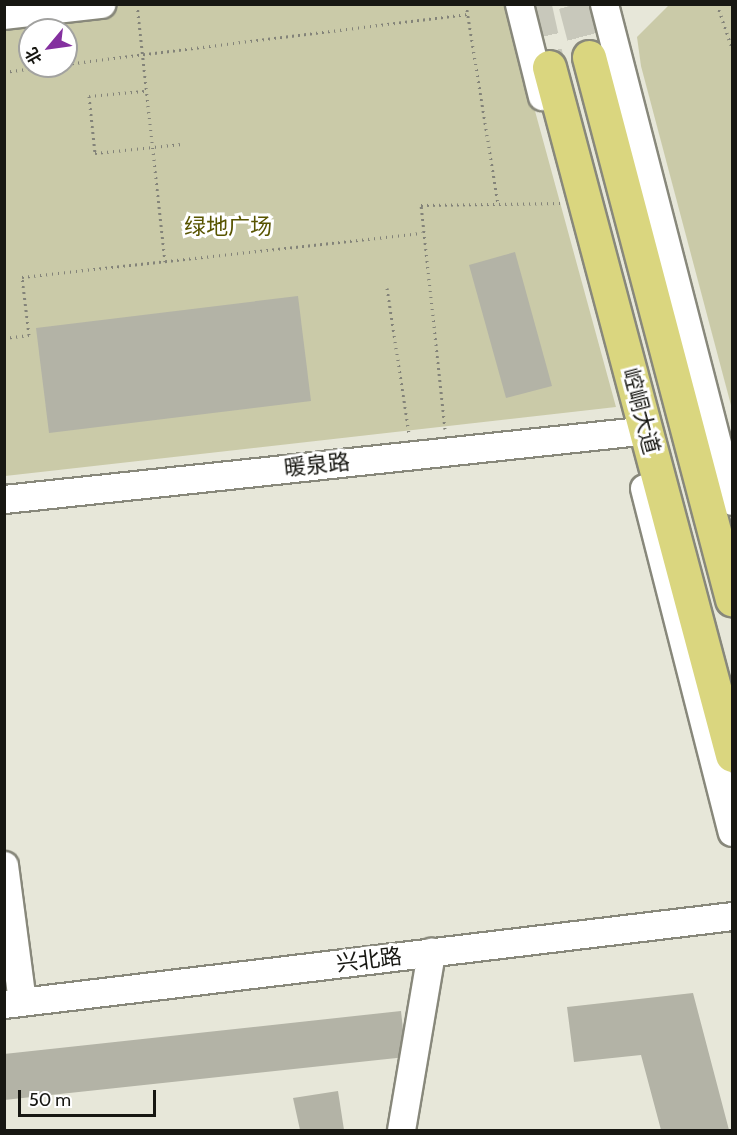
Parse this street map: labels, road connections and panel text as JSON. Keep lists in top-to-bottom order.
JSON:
{
  "streets": {
    "main road": ["崆峒大道"],
    "street": ["暖泉路", "兴北路"]
  },
  "parks": ["绿地广场"],
  "scale_bar": "50 m",
  "north": "bottom left"
}
